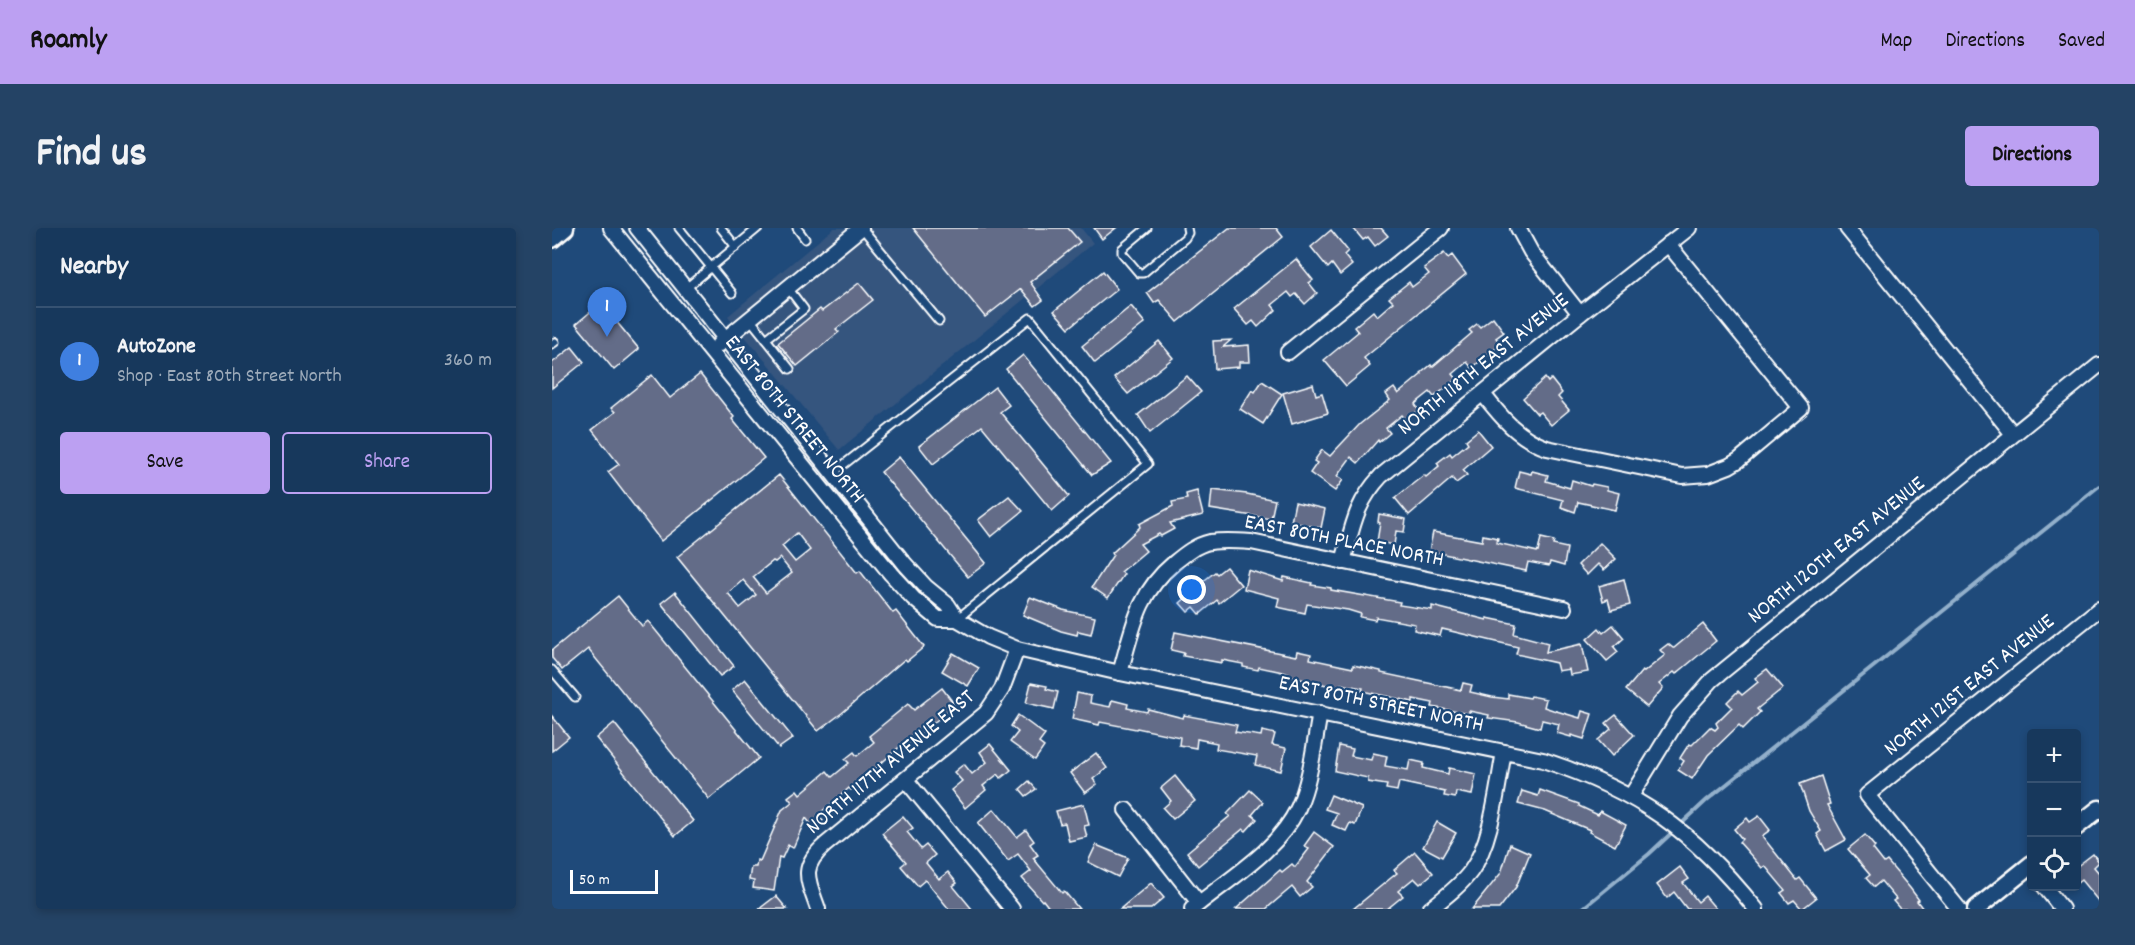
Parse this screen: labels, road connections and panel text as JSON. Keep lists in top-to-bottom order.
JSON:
{
  "streets": {
    "street": [
      "NORTH 118TH EAST AVENUE",
      "EAST 80TH STREET NORTH",
      "EAST 80TH PLACE NORTH",
      "NORTH 120TH EAST AVENUE",
      "NORTH 121ST EAST AVENUE",
      "NORTH 117TH AVENUE EAST"
    ]
  },
  "crossings": [
    ["NORTH 118TH EAST AVENUE", "EAST 80TH PLACE NORTH"],
    ["EAST 80TH STREET NORTH", "EAST 80TH PLACE NORTH"],
    ["EAST 80TH STREET NORTH", "NORTH 120TH EAST AVENUE"],
    ["EAST 80TH STREET NORTH", "NORTH 117TH AVENUE EAST"]
  ],
  "scale_bar": "50 m",
  "page": {
    "header": "Roamly",
    "nav": ["Map", "Directions", "Saved"],
    "title": "Find us",
    "buttons": [
      "Directions",
      ["Save", "Share"]
    ],
    "heading": "Nearby",
    "pins": "1",
    "list": [
      {
        "mark": "1",
        "name": "AutoZone",
        "note": "Shop · East 80th Street North",
        "value": "360 m"
      }
    ],
    "map_buttons": ["+", "−"],
    "scale": "50 m"
  }
}
